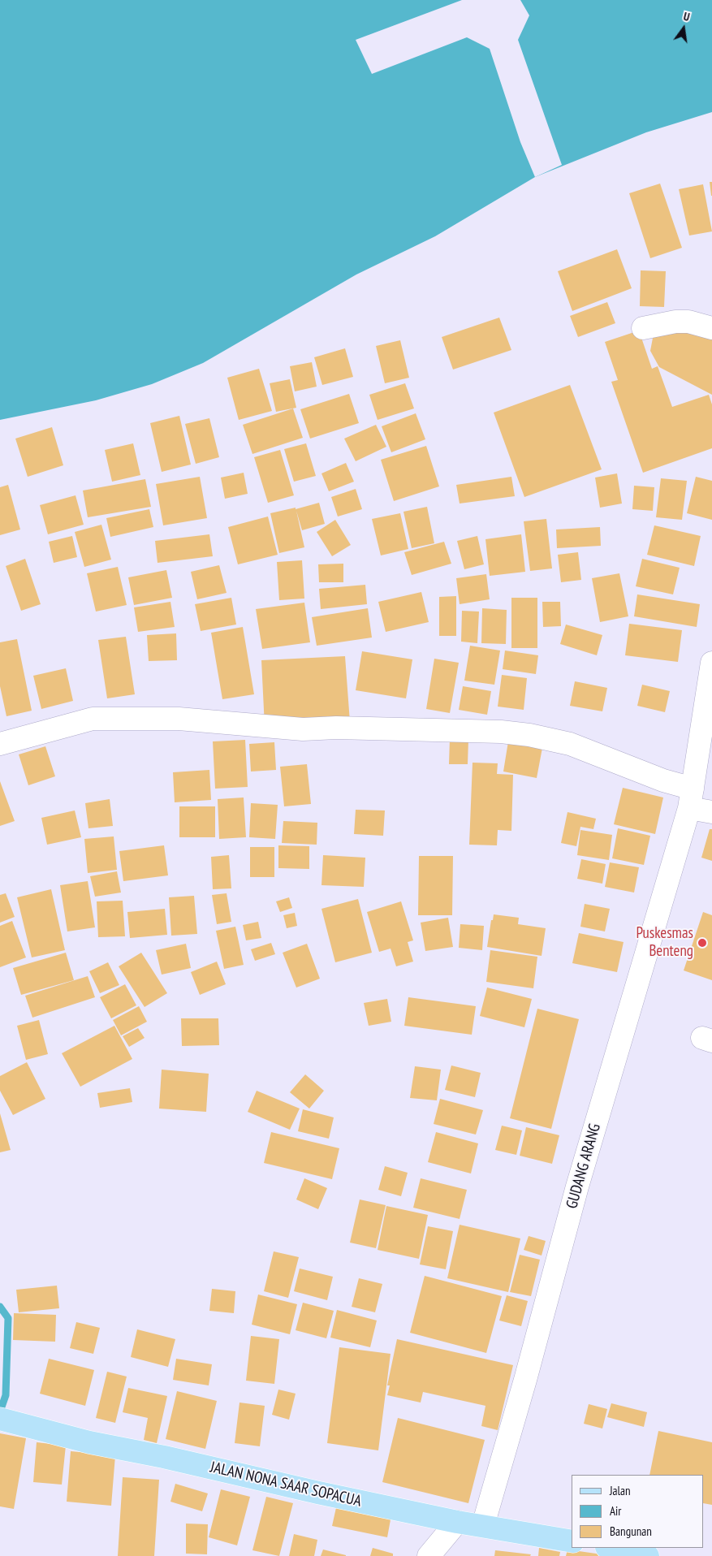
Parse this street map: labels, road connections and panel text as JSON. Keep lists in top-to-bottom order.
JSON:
{
  "streets": {
    "main road": ["JALAN NONA SAAR SOPACUA"],
    "street": ["GUDANG ARANG"]
  },
  "crossings": [
    ["GUDANG ARANG", "JALAN NONA SAAR SOPACUA"]
  ],
  "places": ["Puskesmas Benteng"],
  "legend": ["Jalan", "Air", "Bangunan"],
  "north": "top"
}
